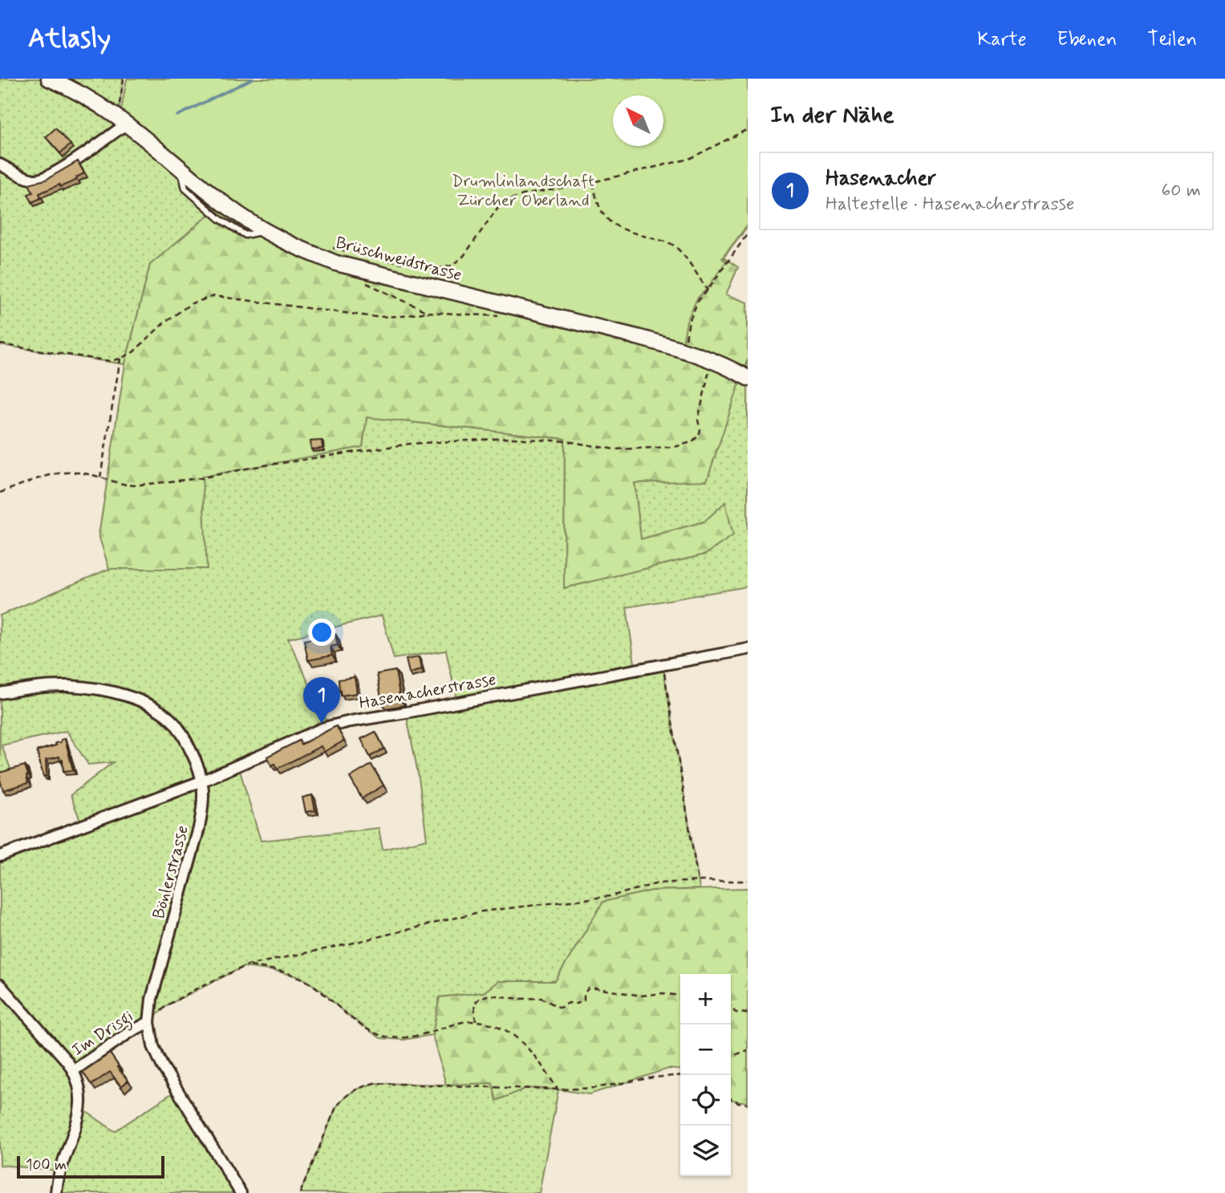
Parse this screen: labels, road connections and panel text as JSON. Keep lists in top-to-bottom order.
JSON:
{
  "streets": {
    "street": [
      "Brüschweidstrasse",
      "Hasenacherstrasse",
      "Bönlerstrasse",
      "Im Drisgi"
    ]
  },
  "crossings": [
    ["Hasenacherstrasse", "Bönlerstrasse"],
    ["Bönlerstrasse", "Im Drisgi"]
  ],
  "parks": ["Drumlinlandschaft Zürcher Oberland"],
  "scale_bar": "100 m",
  "north": "top left",
  "page": {
    "header": "Atlasly",
    "nav": ["Karte", "Ebenen", "Teilen"],
    "heading": "In der Nähe",
    "list": [
      {
        "mark": "1",
        "name": "Hasenacher",
        "note": "Haltestelle · Hasenacherstrasse",
        "value": "60 m"
      }
    ],
    "pins": "1",
    "map_buttons": ["+", "−"],
    "scale": "100 m"
  }
}
